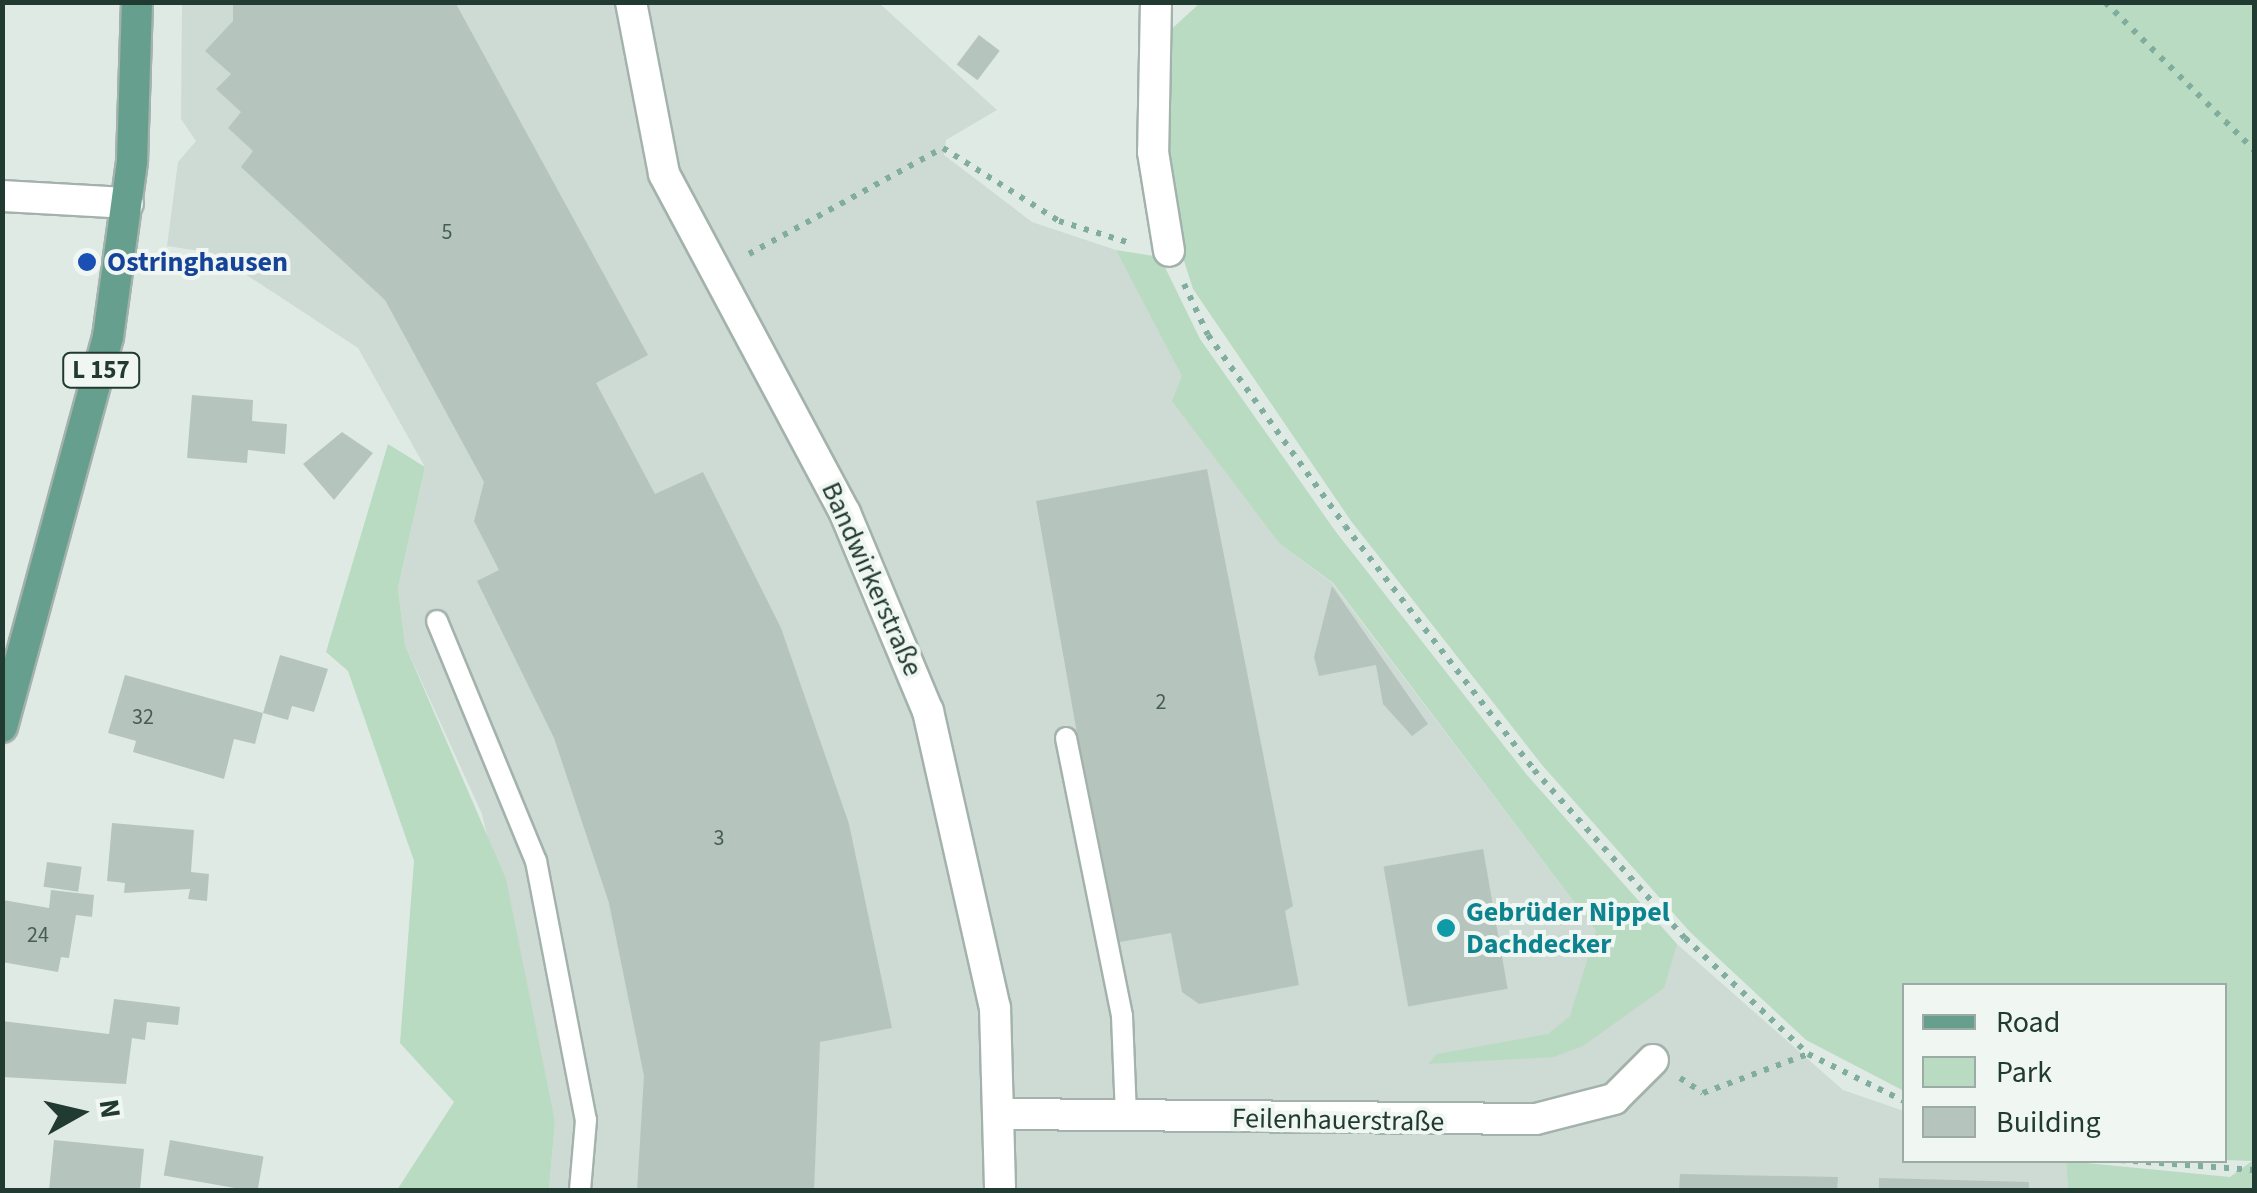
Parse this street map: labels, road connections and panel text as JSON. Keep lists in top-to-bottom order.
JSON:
{
  "streets": {
    "main road": ["L 157"],
    "street": ["Bandwirkerstraße", "Feilenhauerstraße"]
  },
  "crossings": [
    ["Bandwirkerstraße", "Feilenhauerstraße"]
  ],
  "places": ["Ostringhausen", "Gebrüder Nippel Dachdecker"],
  "house_numbers": [
    "5",
    "2",
    "32",
    "3",
    "24"
  ],
  "legend": ["Road", "Park", "Building"],
  "north": "right"
}
